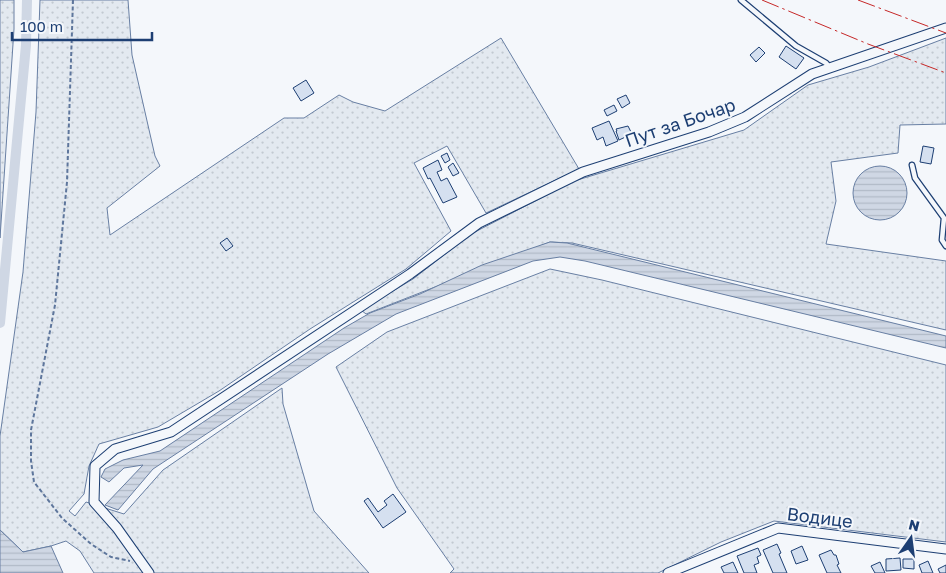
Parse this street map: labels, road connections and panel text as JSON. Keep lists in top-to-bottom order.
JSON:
{
  "streets": {
    "street": ["Пут за Бочар", "Водице"]
  },
  "scale_bar": "100 m",
  "north": "top"
}
